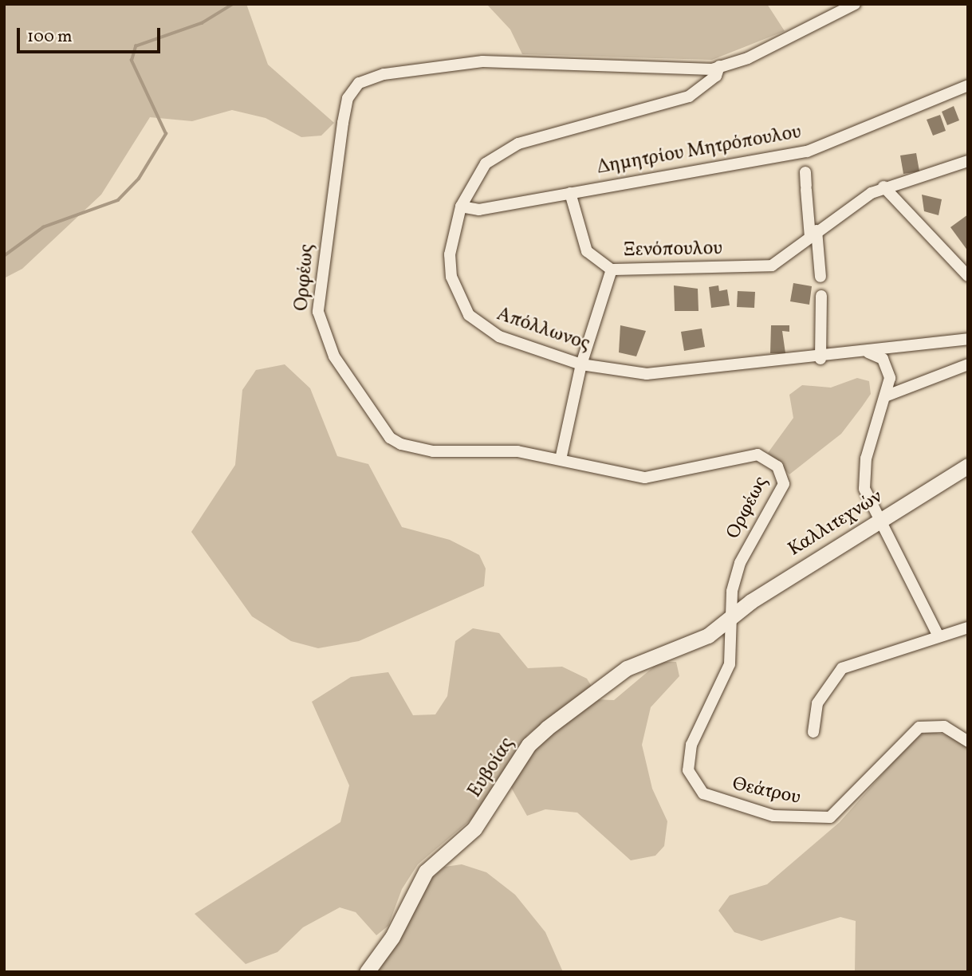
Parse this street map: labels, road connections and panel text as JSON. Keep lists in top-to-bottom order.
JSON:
{
  "streets": {
    "street": [
      "Δημητρίου Μητρόπουλου",
      "Ξενόπουλου",
      "Ορφέως",
      "Απόλλωνος",
      "Καλλιτεχνών",
      "Ευβοίας",
      "Θεάτρου"
    ]
  },
  "crossings": [
    ["Δημητρίου Μητρόπουλου", "Ξενόπουλου"],
    ["Δημητρίου Μητρόπουλου", "Απόλλωνος"],
    ["Ορφέως", "Απόλλωνος"],
    ["Ορφέως", "Καλλιτεχνών"],
    ["Ορφέως", "Ευβοίας"],
    ["Ορφέως", "Θεάτρου"],
    ["Καλλιτεχνών", "Ευβοίας"],
    ["Καλλιτεχνών", "Θεάτρου"],
    ["Ευβοίας", "Θεάτρου"]
  ],
  "scale_bar": "100 m"
}
